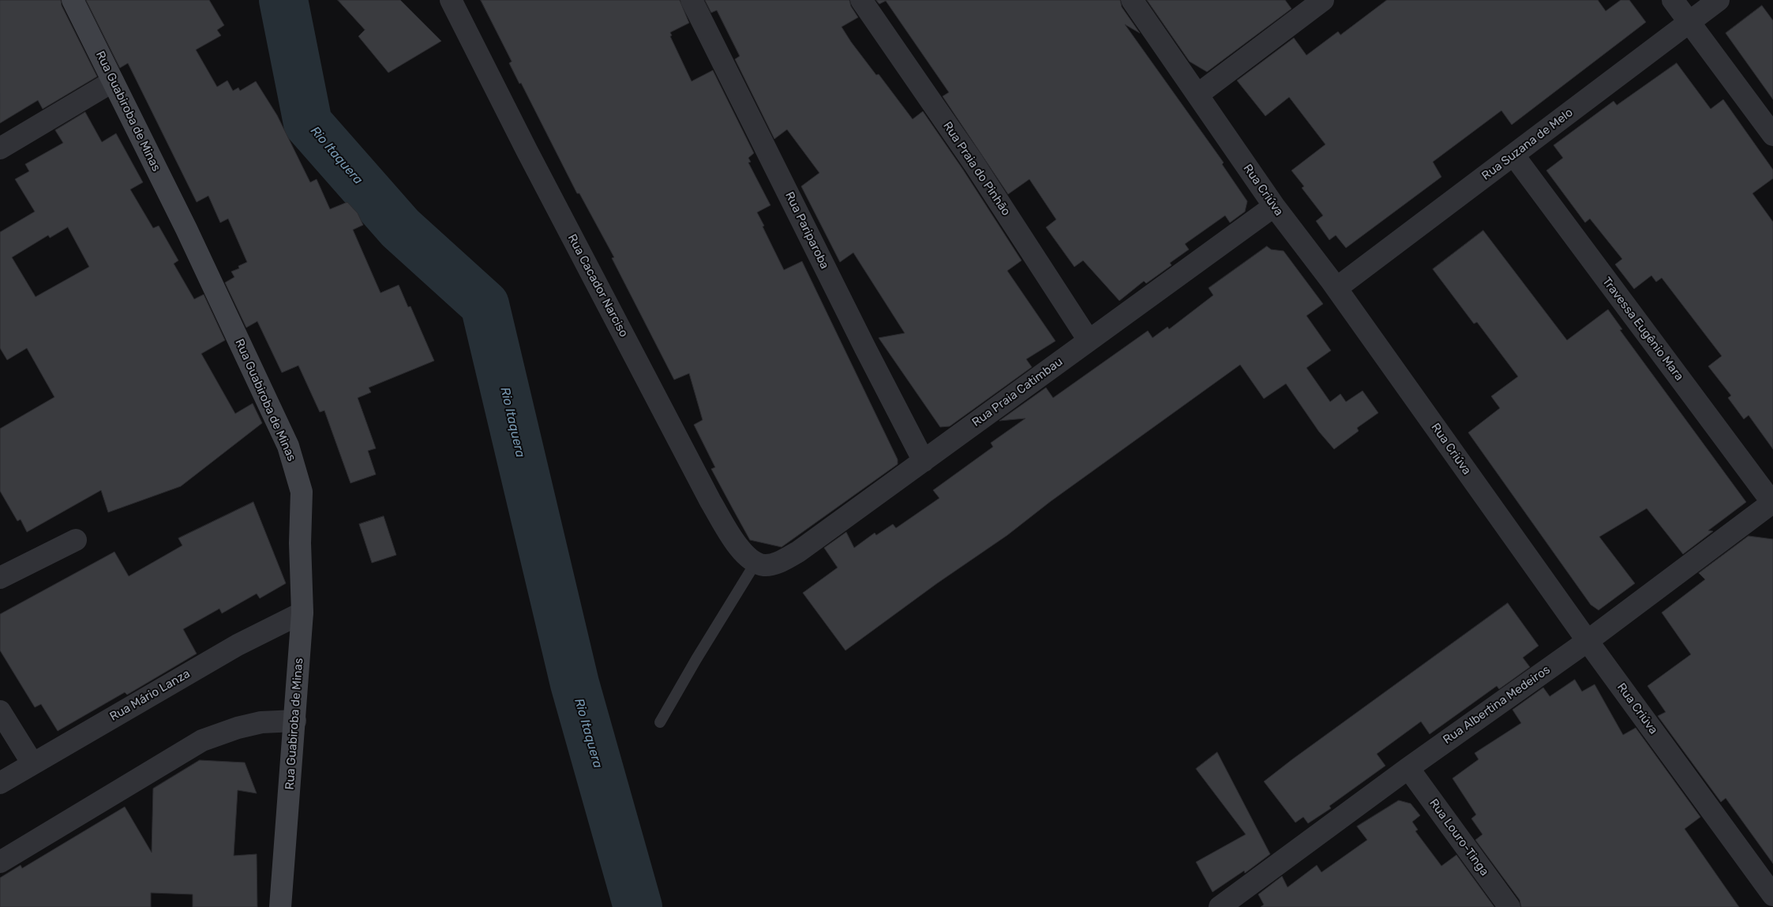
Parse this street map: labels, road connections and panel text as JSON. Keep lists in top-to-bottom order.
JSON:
{
  "streets": {
    "street": [
      "Rua Guabiroba de Minas",
      "Rua Suzana de Melo",
      "Rua Praia do Pinhão",
      "Rua Criúva",
      "Rua Pariparoba",
      "Rua Cacador Narciso",
      "Travessa Eugênio Mara",
      "Rua Praia Catimbau",
      "Rua Mário Lanza",
      "Rua Albertina Medeiros",
      "Rua Louro-Tinga"
    ]
  },
  "crossings": [
    ["Rua Guabiroba de Minas", "Rua Mário Lanza"],
    ["Rua Suzana de Melo", "Rua Criúva"],
    ["Rua Suzana de Melo", "Travessa Eugênio Mara"],
    ["Rua Praia do Pinhão", "Rua Praia Catimbau"],
    ["Rua Criúva", "Rua Praia Catimbau"],
    ["Rua Criúva", "Rua Albertina Medeiros"],
    ["Rua Pariparoba", "Rua Praia Catimbau"],
    ["Rua Cacador Narciso", "Rua Praia Catimbau"],
    ["Travessa Eugênio Mara", "Rua Albertina Medeiros"],
    ["Rua Albertina Medeiros", "Rua Louro-Tinga"]
  ],
  "water": ["Rio Itaquera"]
}
